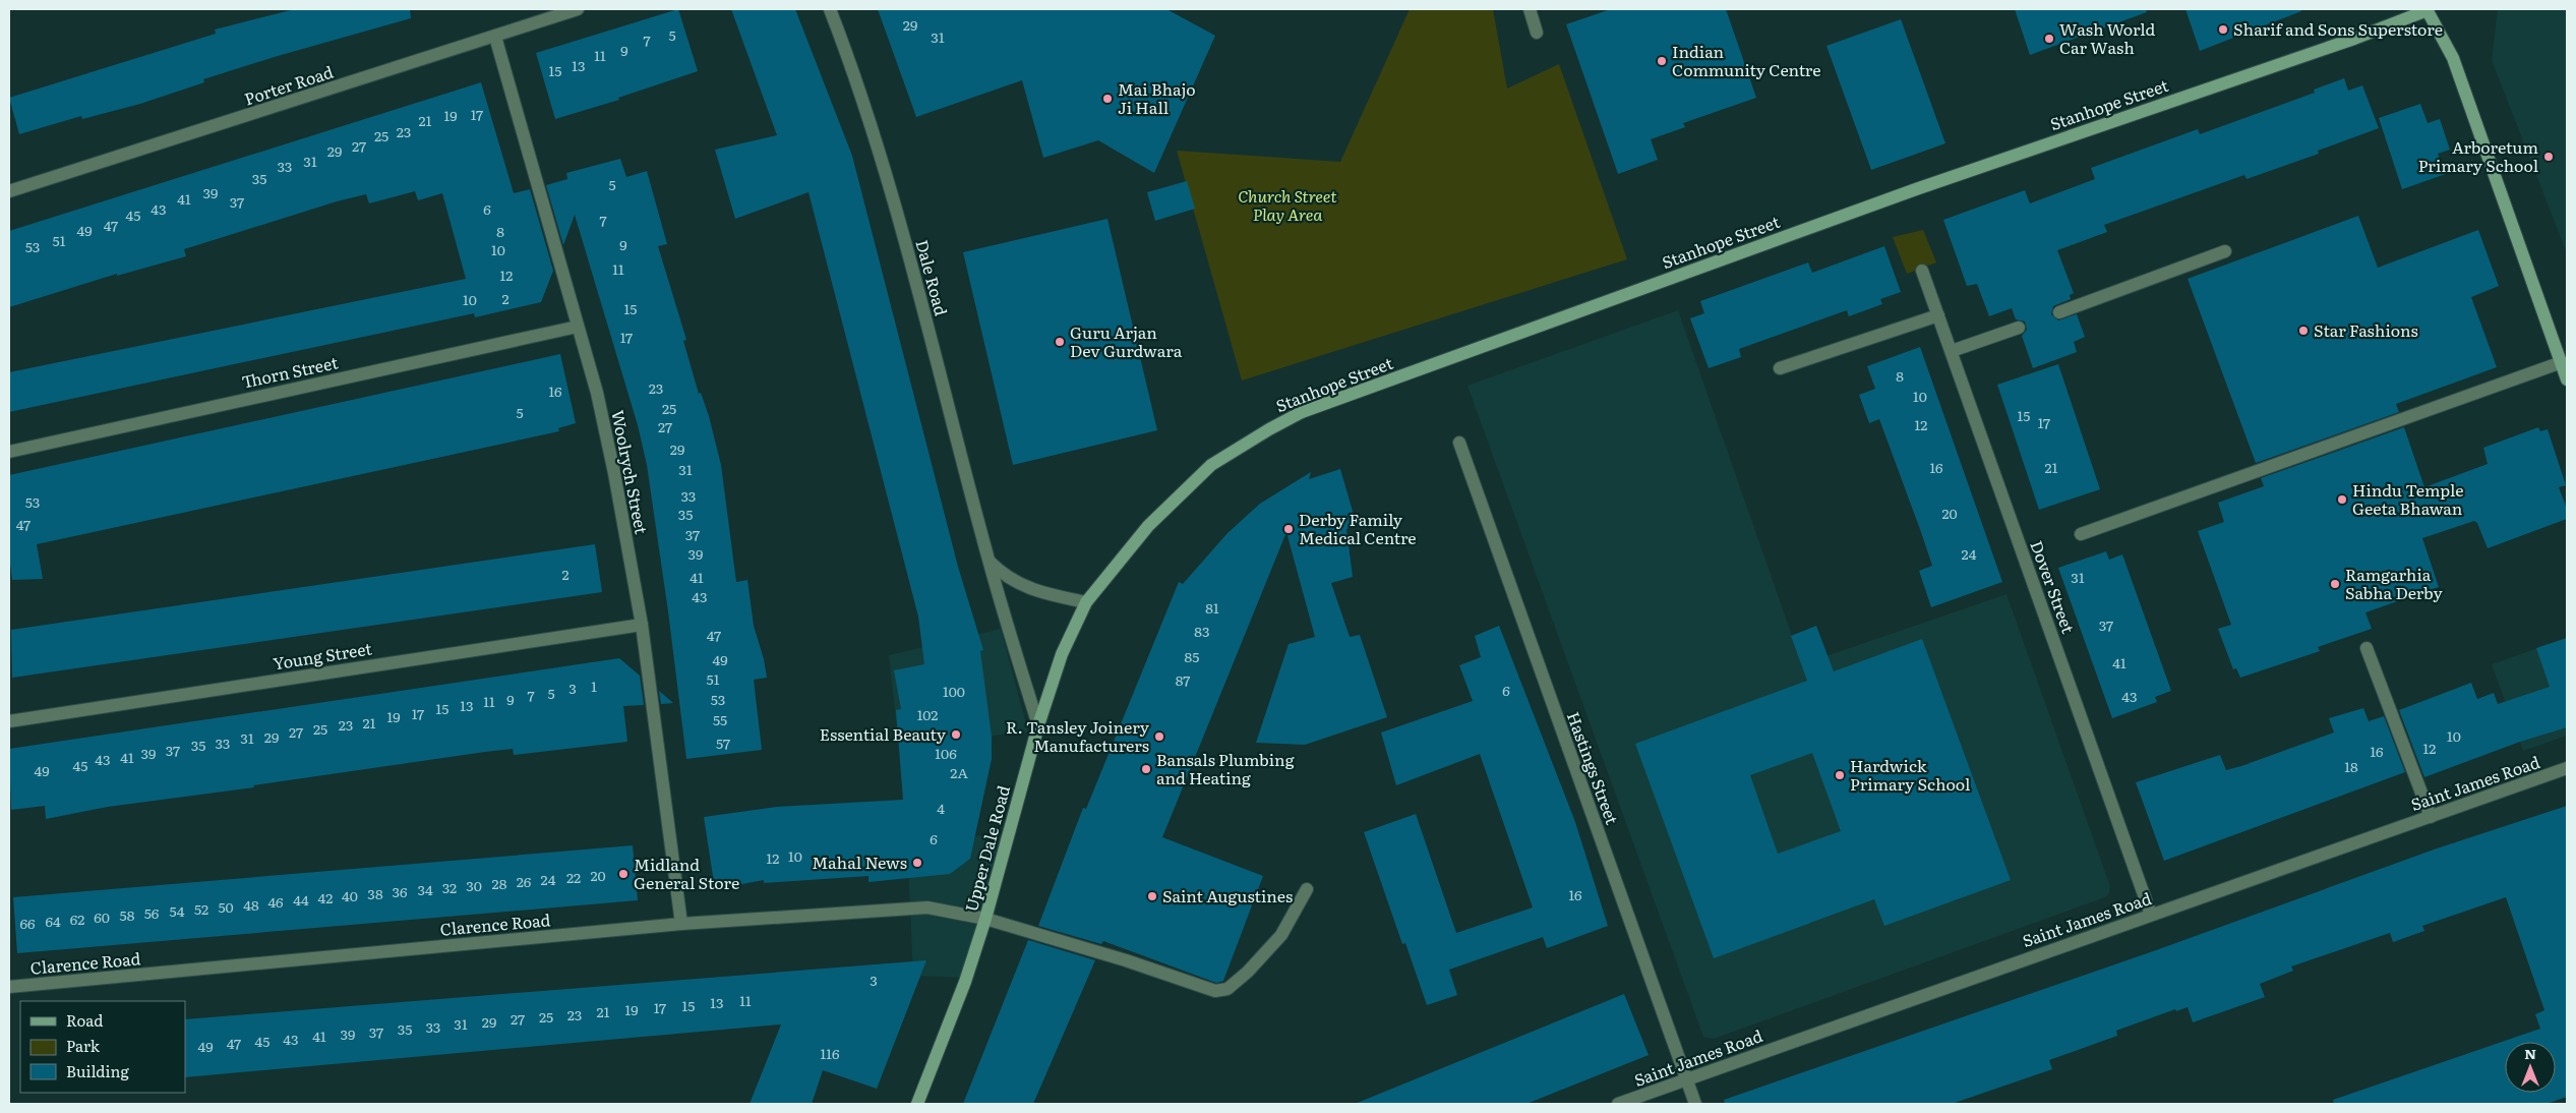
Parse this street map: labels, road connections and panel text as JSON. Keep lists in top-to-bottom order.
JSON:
{
  "streets": {
    "street": [
      "Porter Road",
      "Stanhope Street",
      "Dale Road",
      "Thorn Street",
      "Woolrych Street",
      "Dover Street",
      "Young Street",
      "Hastings Street",
      "Saint James Road",
      "Upper Dale Road",
      "Clarence Road"
    ]
  },
  "crossings": [
    ["Porter Road", "Woolrych Street"],
    ["Stanhope Street", "Dale Road"],
    ["Stanhope Street", "Upper Dale Road"],
    ["Dale Road", "Upper Dale Road"],
    ["Thorn Street", "Woolrych Street"],
    ["Woolrych Street", "Young Street"],
    ["Woolrych Street", "Clarence Road"],
    ["Dover Street", "Saint James Road"],
    ["Hastings Street", "Saint James Road"],
    ["Upper Dale Road", "Clarence Road"]
  ],
  "parks": ["Church Street Play Area"],
  "places": [
    "Sharif and Sons Superstore",
    "Wash World Car Wash",
    "Indian Community Centre",
    "Mai Bhajo Ji Hall",
    "Arboretum Primary School",
    "Star Fashions",
    "Guru Arjan Dev Gurdwara",
    "Hindu Temple Geeta Bhawan",
    "Derby Family Medical Centre",
    "Ramgarhia Sabha Derby",
    "Essential Beauty",
    "R. Tansley Joinery Manufacturers",
    "Bansals Plumbing and Heating",
    "Hardwick Primary School",
    "Mahal News",
    "Midland General Store",
    "Saint Augustines"
  ],
  "house_numbers": [
    "29",
    "5",
    "31",
    "7",
    "9",
    "11",
    "13",
    "15",
    "17",
    "19",
    "21",
    "23",
    "25",
    "27",
    "29",
    "31",
    "33",
    "35",
    "5",
    "39",
    "41",
    "37",
    "43",
    "6",
    "45",
    "7",
    "47",
    "49",
    "8",
    "51",
    "9",
    "53",
    "10",
    "11",
    "12",
    "2",
    "10",
    "15",
    "17",
    "8",
    "23",
    "16",
    "10",
    "25",
    "5",
    "15",
    "17",
    "12",
    "27",
    "29",
    "16",
    "21",
    "31",
    "33",
    "53",
    "20",
    "35",
    "47",
    "37",
    "39",
    "24",
    "2",
    "41",
    "31",
    "43",
    "81",
    "37",
    "83",
    "47",
    "85",
    "49",
    "41",
    "51",
    "87",
    "1",
    "3",
    "6",
    "100",
    "5",
    "7",
    "43",
    "9",
    "53",
    "11",
    "13",
    "15",
    "17",
    "102",
    "19",
    "55",
    "21",
    "23",
    "25",
    "27",
    "10",
    "29",
    "31",
    "33",
    "57",
    "35",
    "12",
    "37",
    "16",
    "39",
    "106",
    "41",
    "43",
    "45",
    "18",
    "49",
    "2A",
    "4",
    "6",
    "10",
    "12",
    "20",
    "22",
    "24",
    "26",
    "28",
    "30",
    "32",
    "34",
    "36",
    "38",
    "16",
    "40",
    "42",
    "44",
    "46",
    "48",
    "50",
    "52",
    "54",
    "56",
    "58",
    "60",
    "62",
    "64",
    "66",
    "3",
    "11",
    "13",
    "15",
    "17",
    "19",
    "21",
    "23",
    "25",
    "27",
    "29",
    "31",
    "33",
    "35",
    "37",
    "39",
    "41",
    "43",
    "45",
    "47",
    "49",
    "116"
  ],
  "legend": ["Road", "Park", "Building"],
  "north": "top"
}
